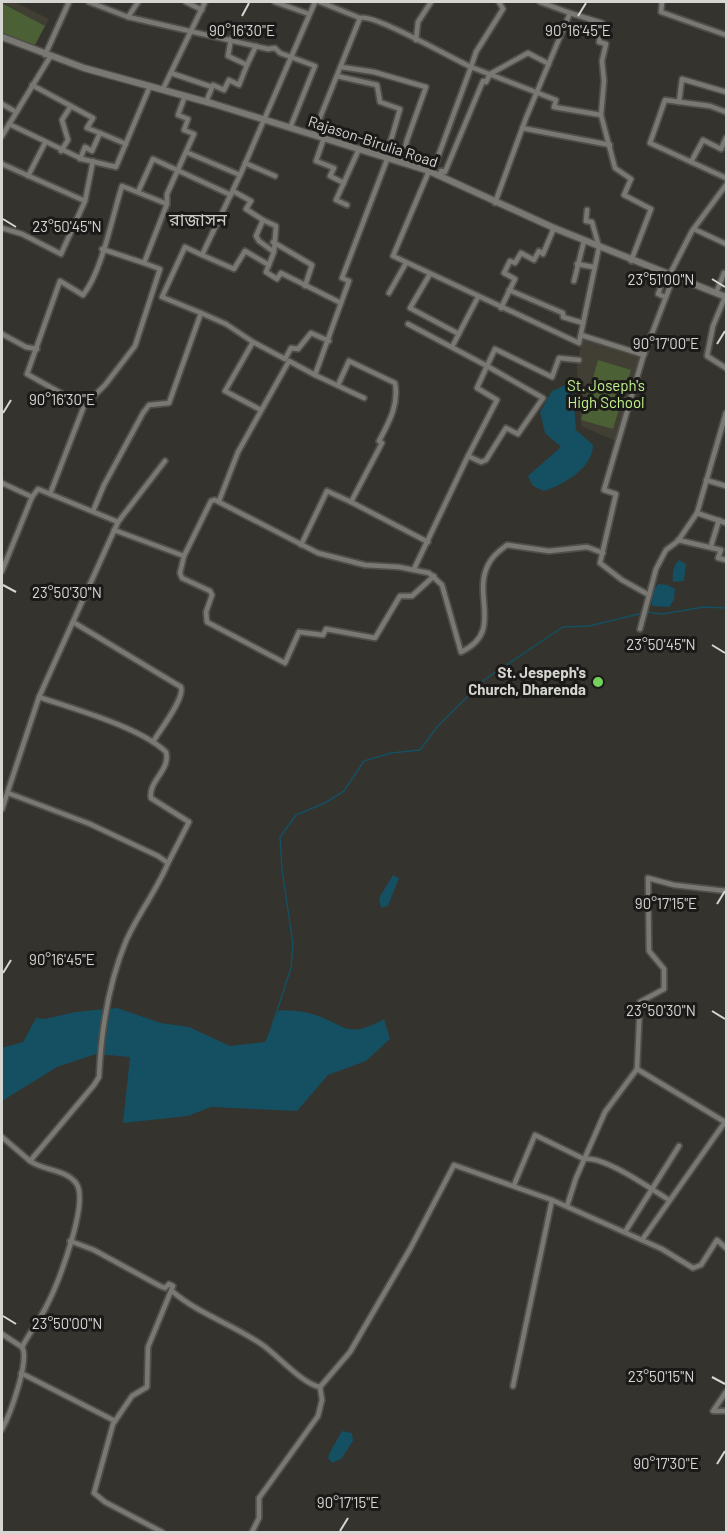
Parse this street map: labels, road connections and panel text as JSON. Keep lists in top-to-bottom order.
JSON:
{
  "streets": {
    "street": ["Rajason-Birulia Road"]
  },
  "districts": ["রাজাসন"],
  "parks": ["St. Joseph's High School"],
  "places": ["St. Jespeph's Church, Dharenda"],
  "coordinates": [
    "90°16'30\"E",
    "90°16'45\"E",
    "23°50'45\"N",
    "23°51'00\"N",
    "90°17'00\"E",
    "23°50'30\"N",
    "90°17'15\"E",
    "23°50'00\"N",
    "23°50'15\"N",
    "90°17'30\"E"
  ]
}
